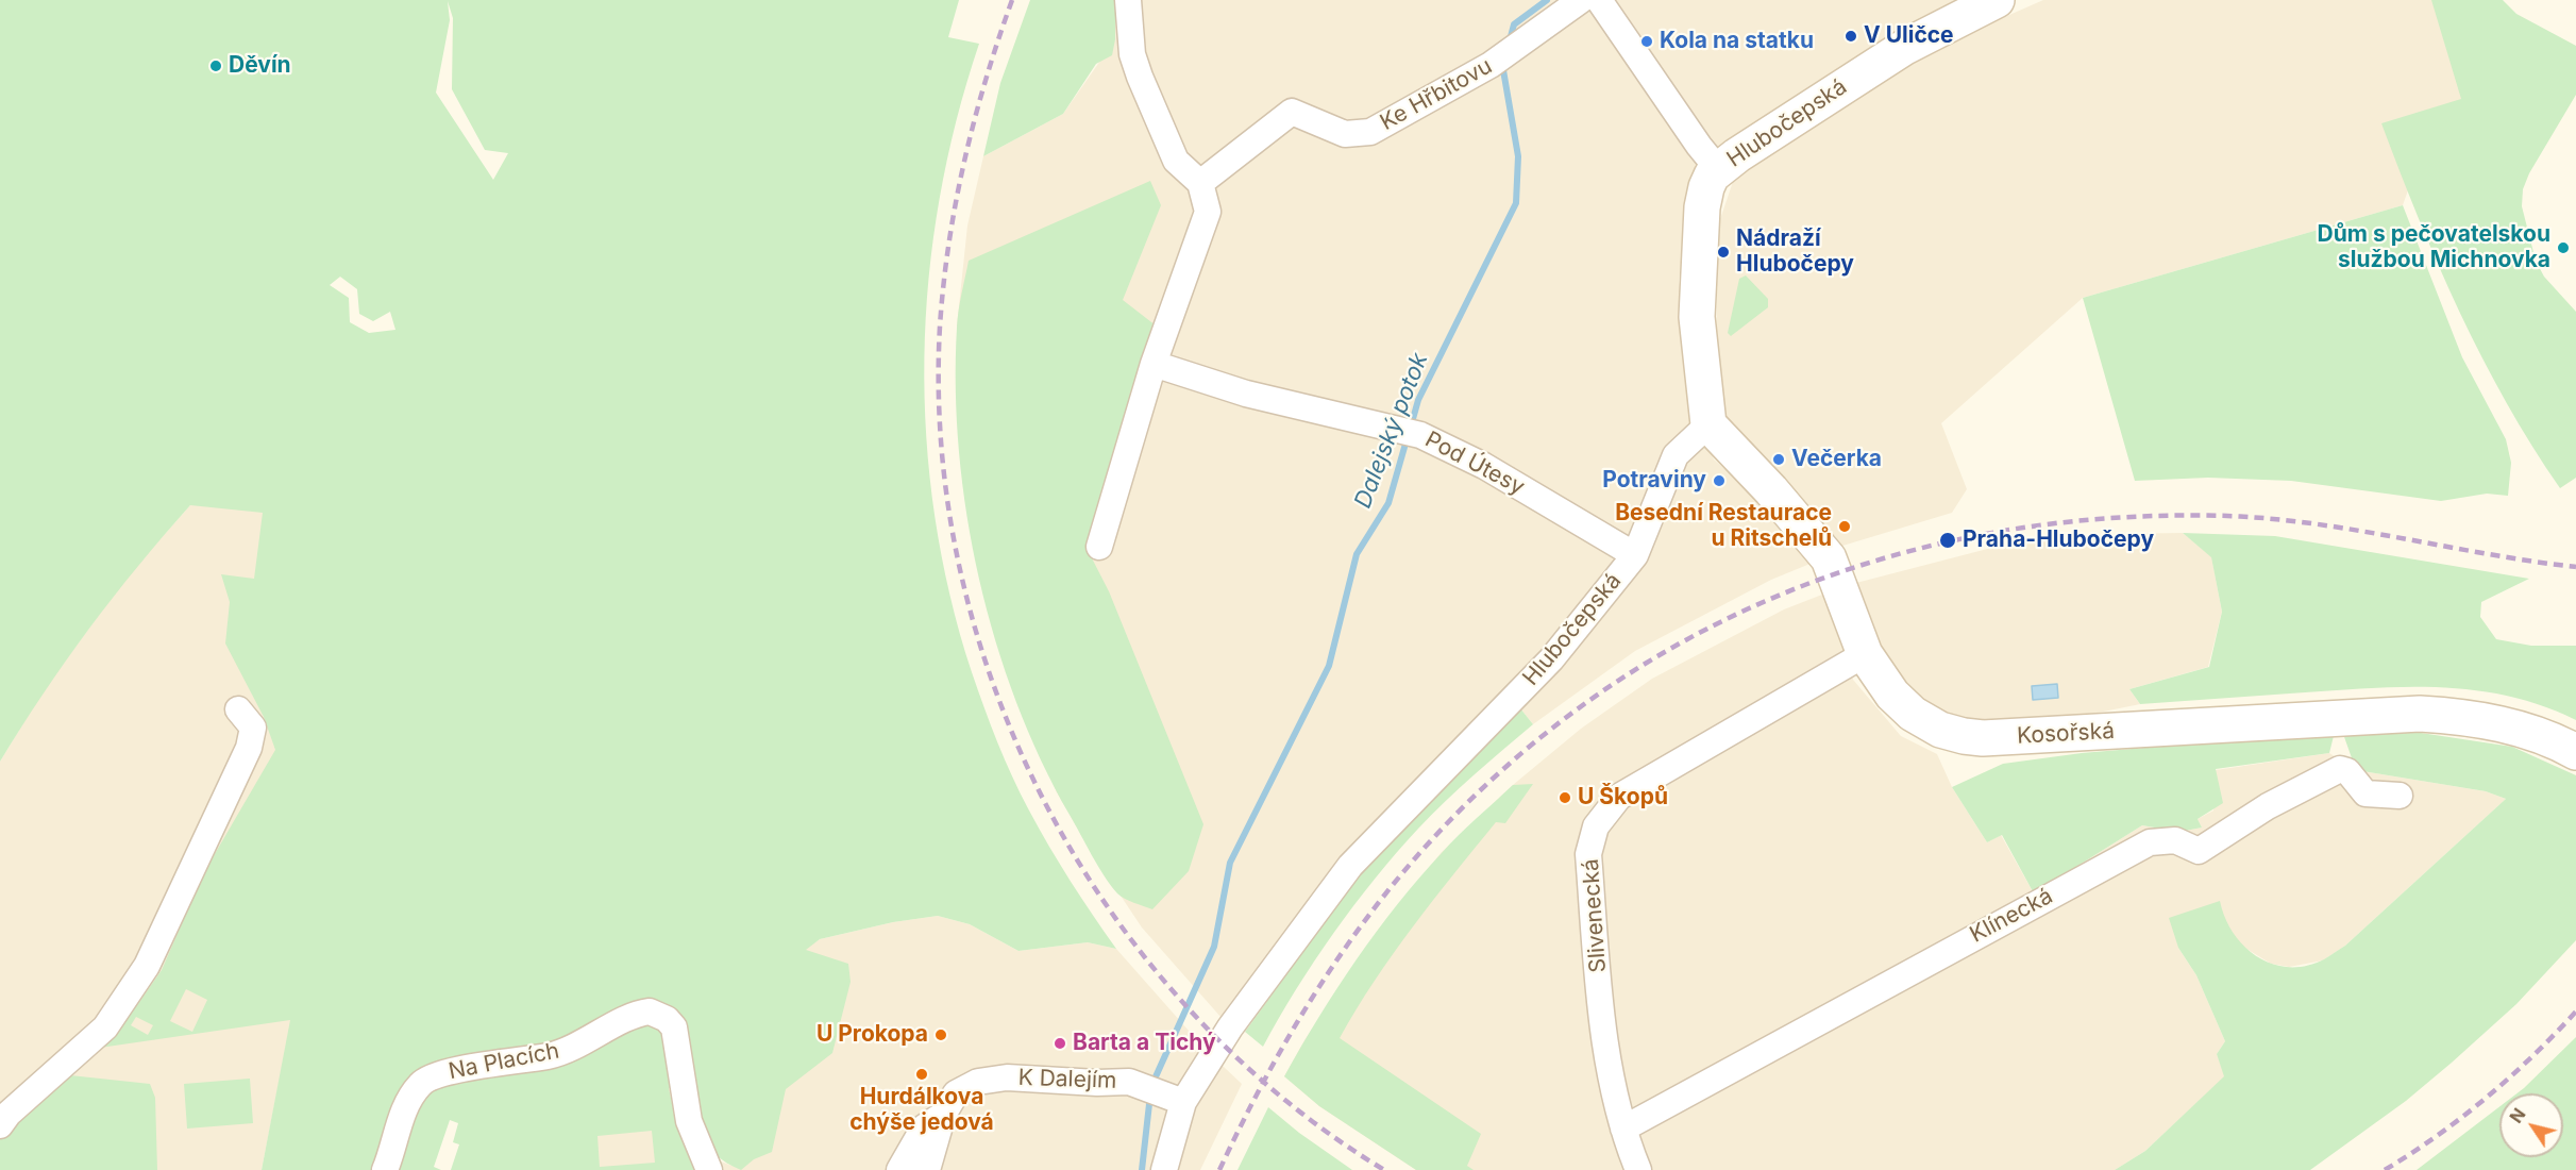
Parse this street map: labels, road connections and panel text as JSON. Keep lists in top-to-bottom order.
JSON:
{
  "streets": {
    "street": [
      "Ke Hřbitovu",
      "Hlubočepská",
      "Pod Útesy",
      "Kosořská",
      "Slivenecká",
      "Klínecká",
      "Na Placích",
      "K Dalejím"
    ]
  },
  "crossings": [
    ["Hlubočepská", "Pod Útesy"],
    ["Hlubočepská", "Kosořská"],
    ["Hlubočepská", "K Dalejím"],
    ["Kosořská", "Slivenecká"],
    ["Slivenecká", "Klínecká"]
  ],
  "water": ["Dalejský potok"],
  "places": [
    "V Uličce",
    "Kola na statku",
    "Děvín",
    "Dům s pečovatelskou službou Michnovka",
    "Nádraží Hlubočepy",
    "Večerka",
    "Potraviny",
    "Besední Restaurace u Ritschelů",
    "Praha-Hlubočepy",
    "U Škopů",
    "U Prokopa",
    "Barta a Tichý",
    "Hurdálkova chýše jedová"
  ],
  "north": "top left"
}
